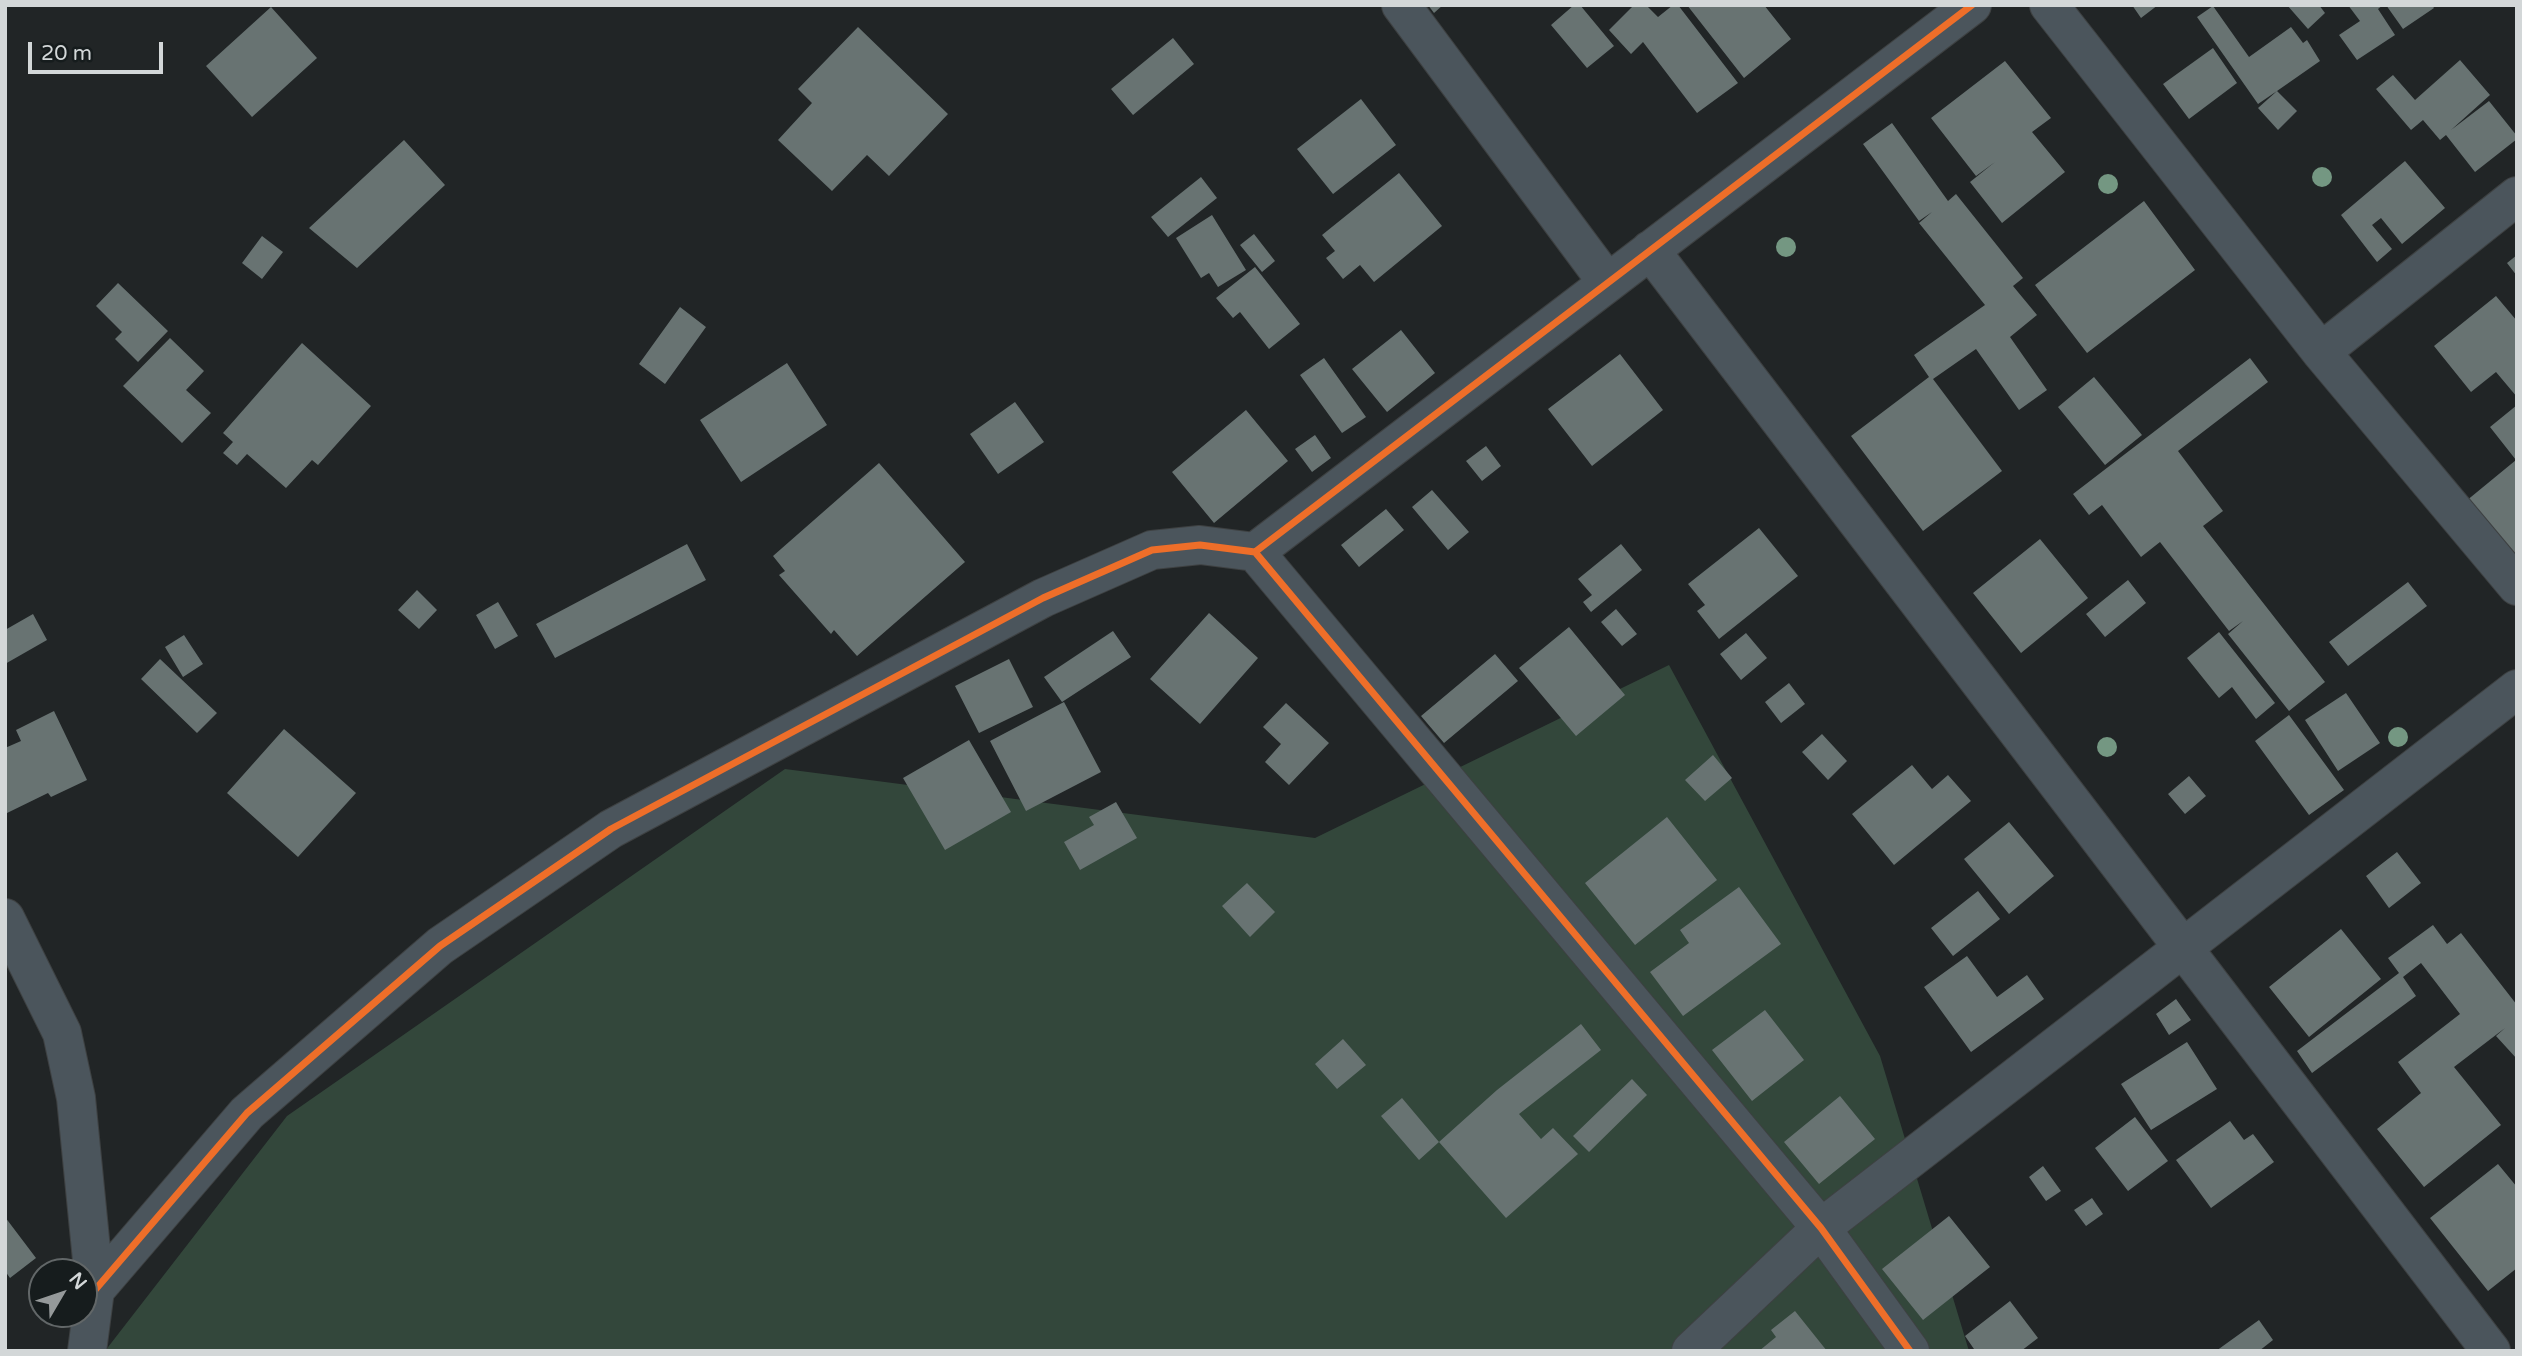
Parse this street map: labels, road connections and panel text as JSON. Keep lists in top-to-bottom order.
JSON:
{
  "scale_bar": "20 m",
  "north": "top right"
}
